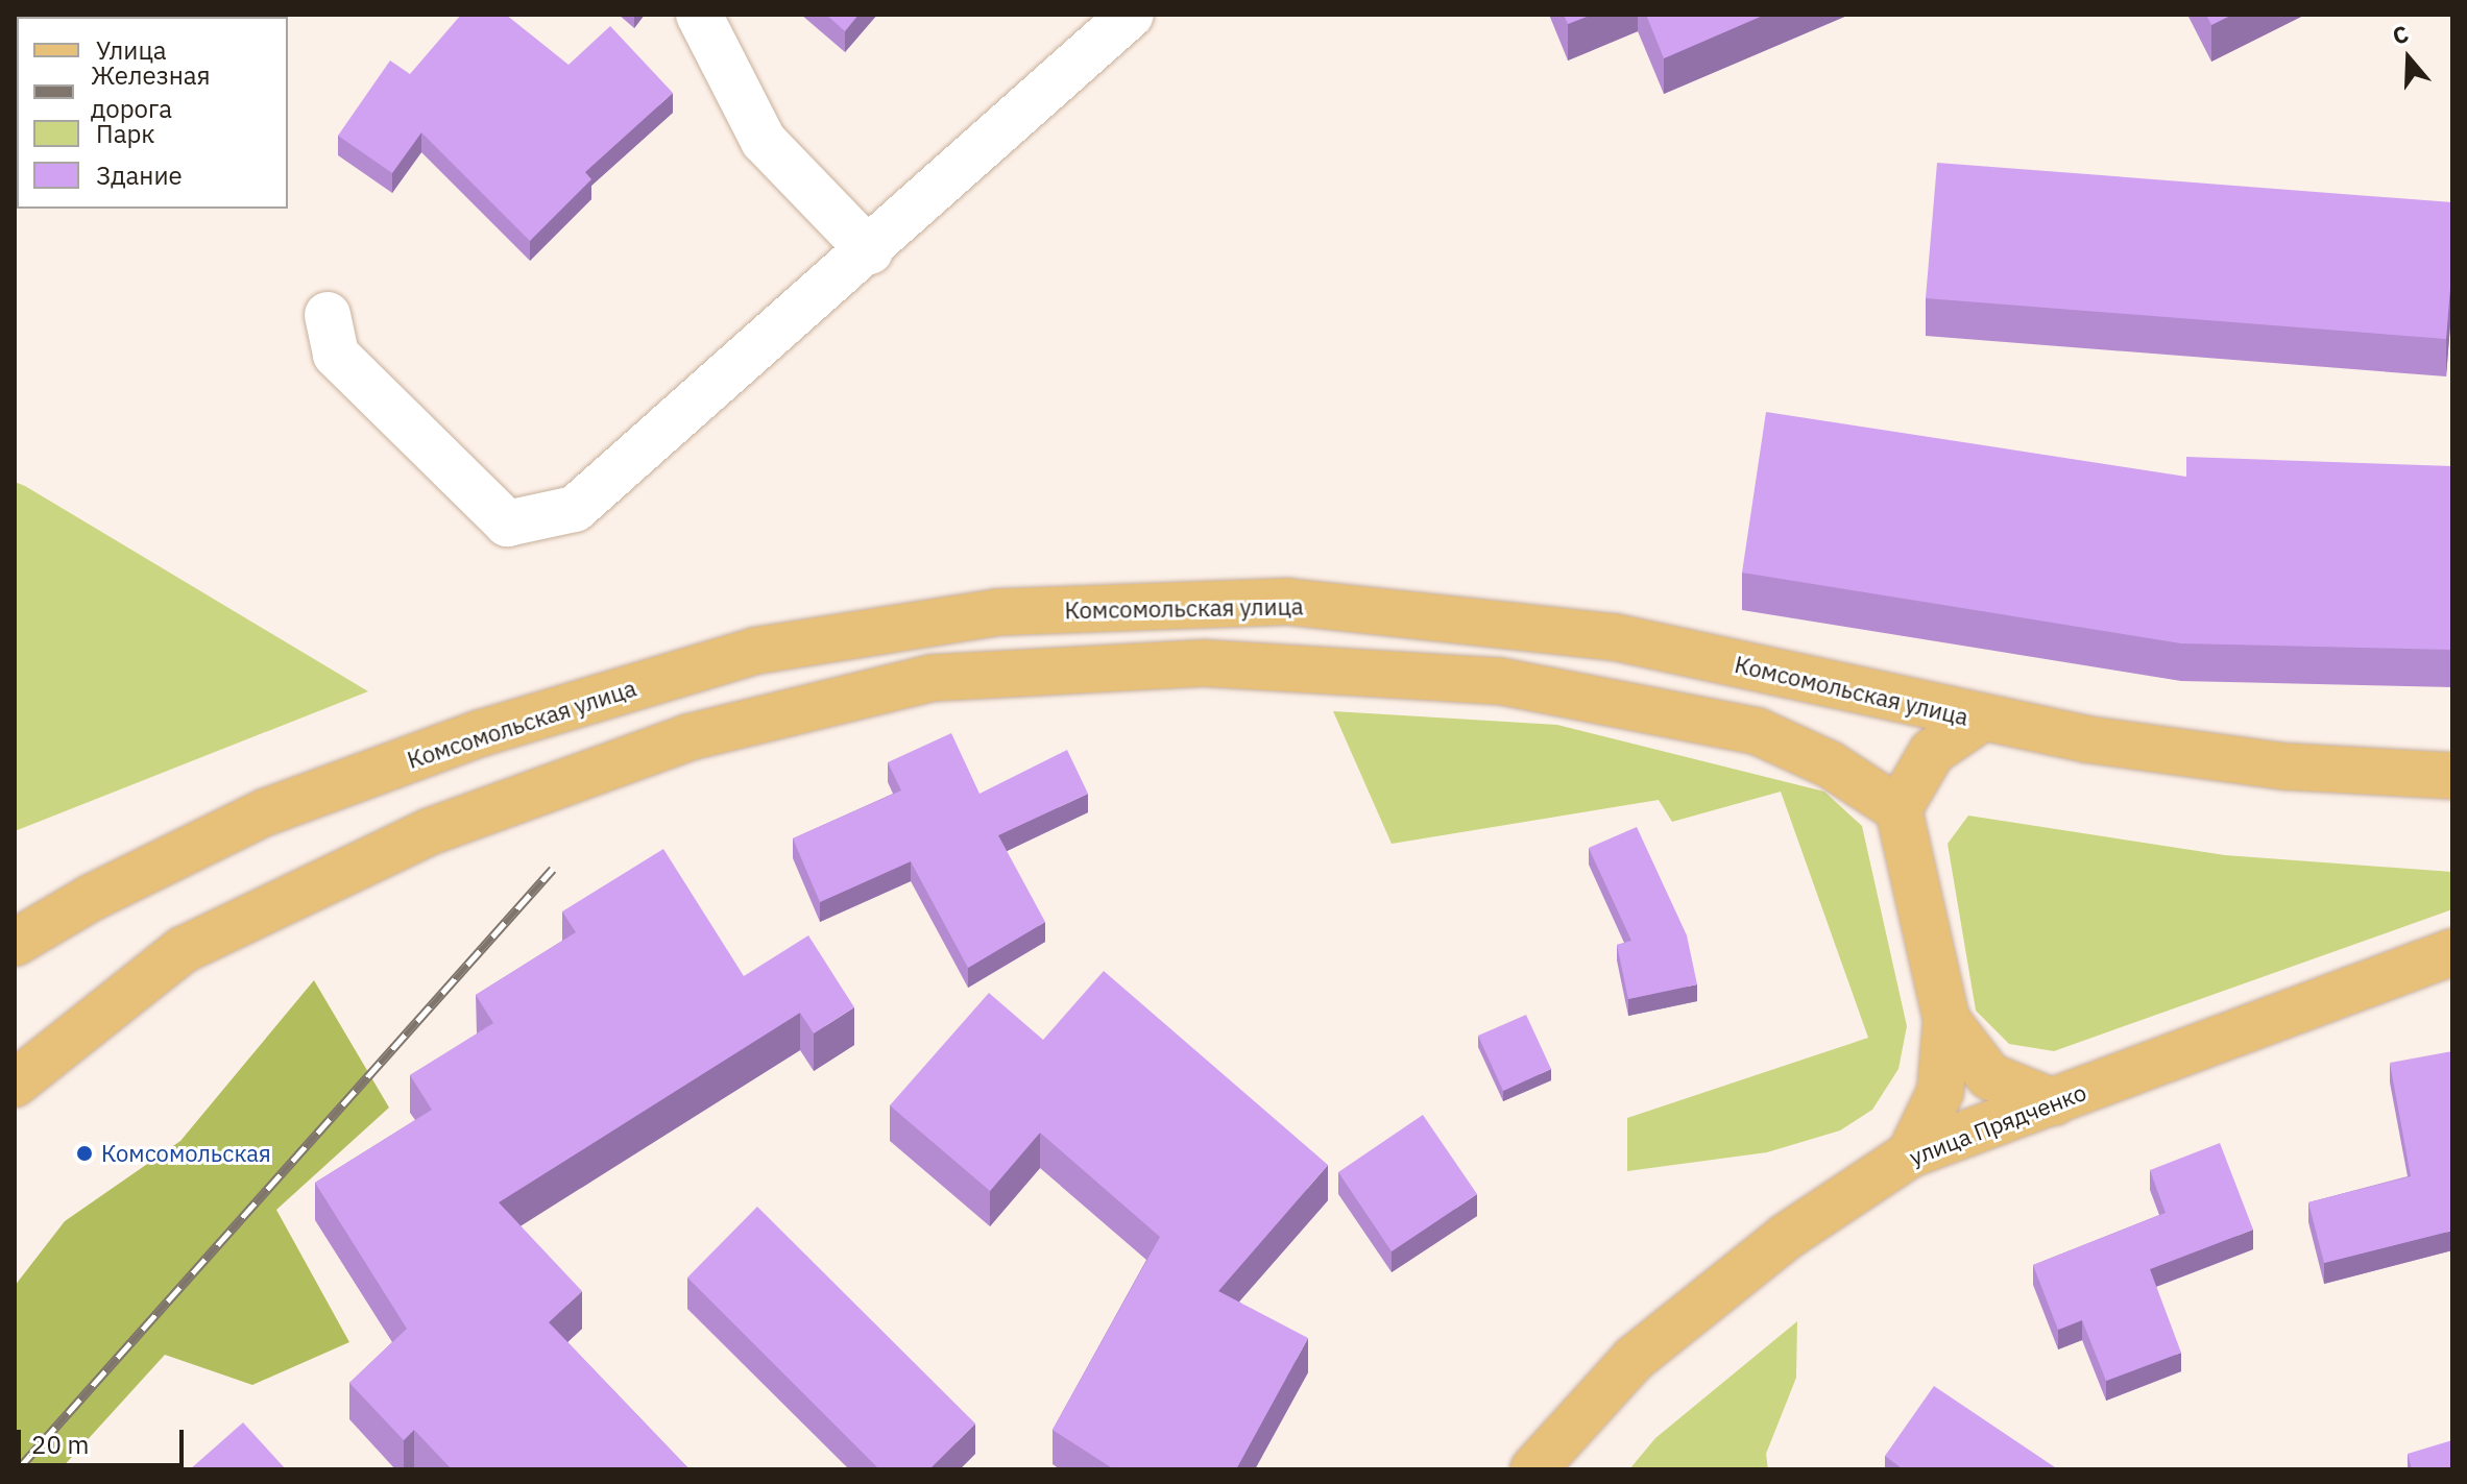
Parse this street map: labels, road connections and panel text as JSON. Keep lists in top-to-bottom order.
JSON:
{
  "streets": {
    "main road": ["Комсомольская улица", "улица Прядченко"]
  },
  "places": ["Комсомольская"],
  "legend": [
    "Улица",
    "Железная дорога",
    "Парк",
    "Здание"
  ],
  "scale_bar": "20 m",
  "north": "top"
}
